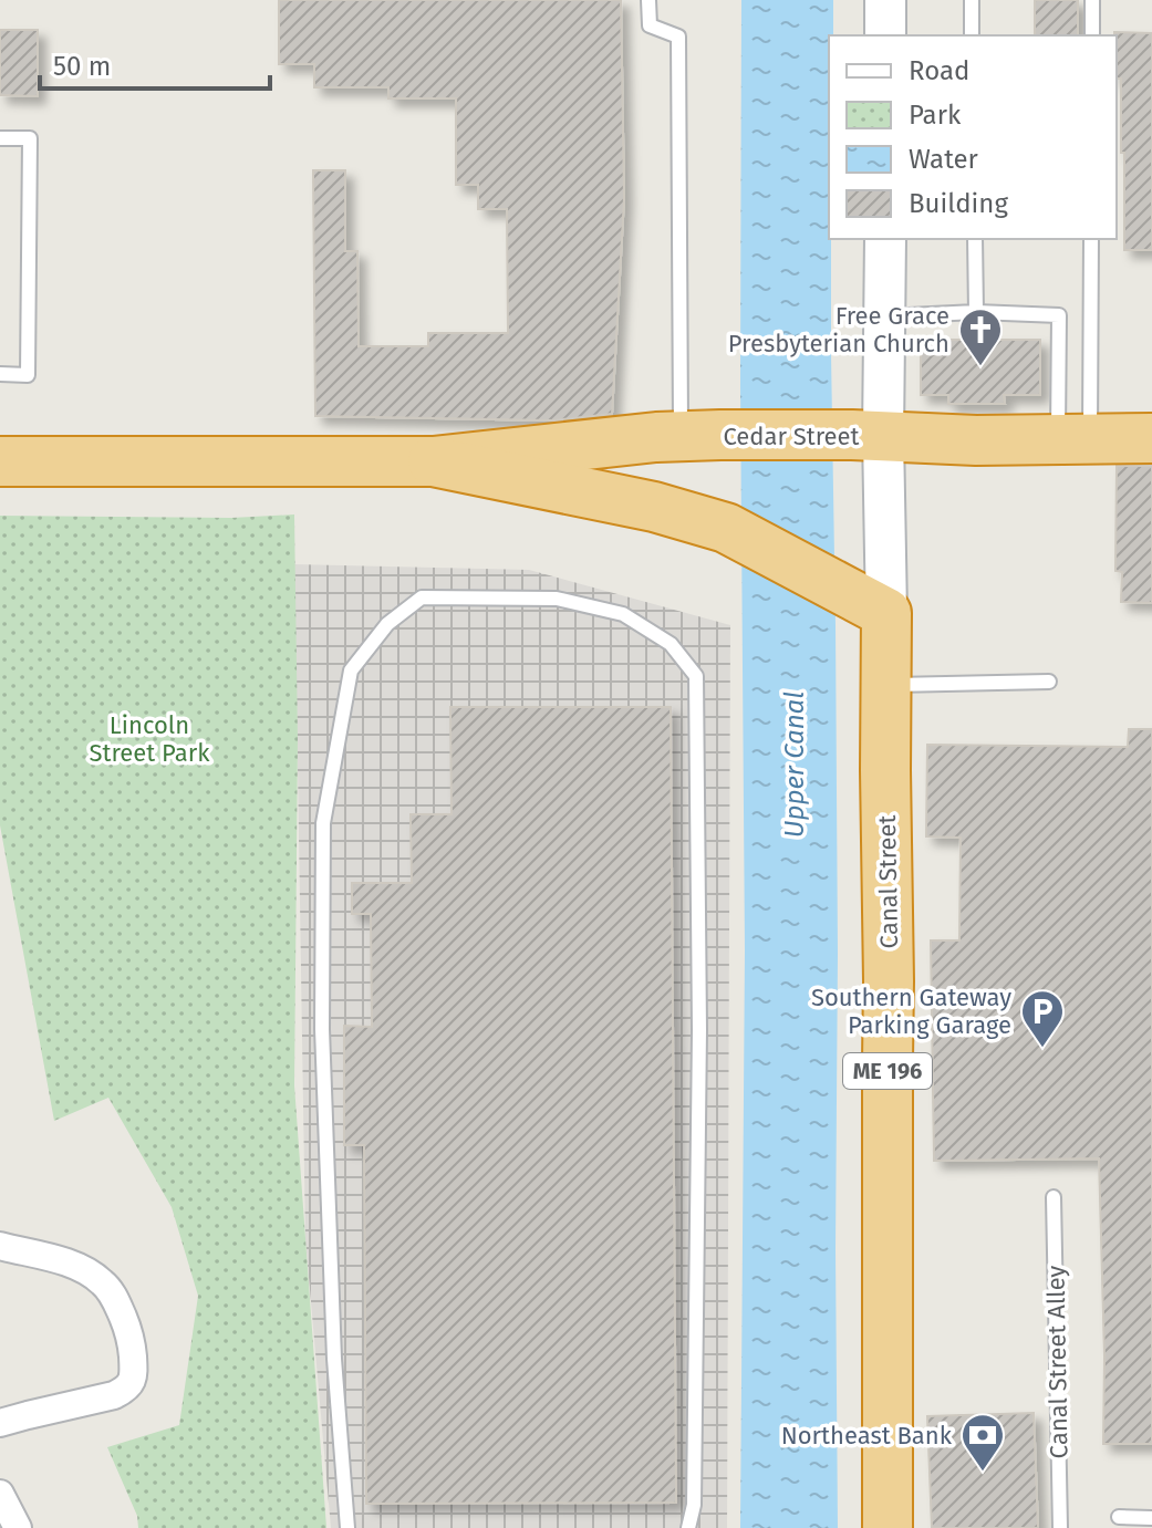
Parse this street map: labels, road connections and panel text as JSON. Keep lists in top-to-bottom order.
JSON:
{
  "streets": {
    "highway": ["Cedar Street", "Canal Street", "ME 196"],
    "lane": ["Canal Street Alley"]
  },
  "crossings": [
    ["Cedar Street", "Canal Street"]
  ],
  "water": ["Upper Canal"],
  "parks": ["Lincoln Street Park"],
  "places": {
    "church": ["Free Grace Presbyterian Church"],
    "parking": ["Southern Gateway Parking Garage"],
    "bank": ["Northeast Bank"]
  },
  "legend": [
    "Road",
    "Park",
    "Water",
    "Building"
  ],
  "scale_bar": "50 m"
}
